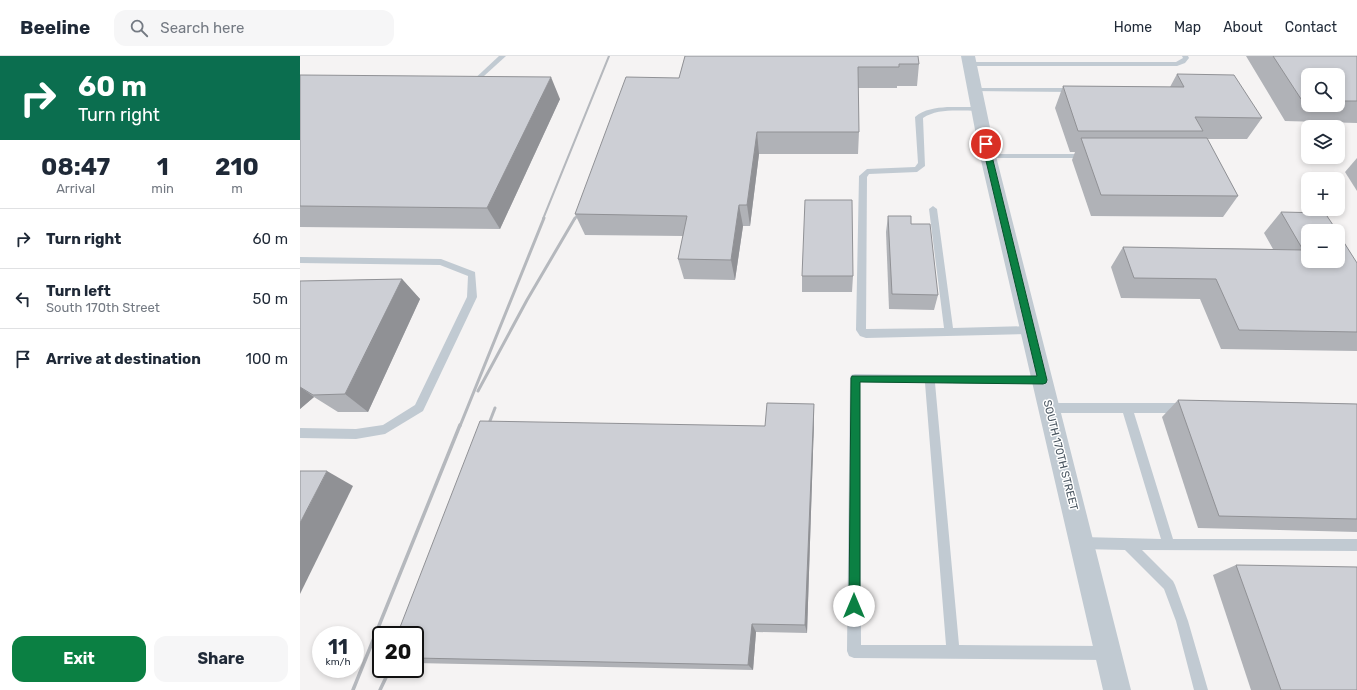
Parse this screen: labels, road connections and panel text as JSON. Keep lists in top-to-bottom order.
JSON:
{
  "streets": {
    "street": ["SOUTH 170TH STREET"]
  },
  "page": {
    "header": "Beeline",
    "search": "Search here",
    "nav": [
      "Home",
      "Map",
      "About",
      "Contact"
    ],
    "turn": ["60 m", "Turn right"],
    "map_buttons": ["+", "−"],
    "eta": [
      "08:47",
      "Arrival",
      "1",
      "min",
      "210",
      "m"
    ],
    "list": [
      {
        "name": "Turn right",
        "value": "60 m"
      },
      {
        "name": "Turn left",
        "note": "South 170th Street",
        "value": "50 m"
      },
      {
        "name": "Arrive at destination",
        "value": "100 m"
      }
    ],
    "speed": "11 km/h",
    "limit": "20",
    "buttons": ["Exit", "Share"]
  }
}
